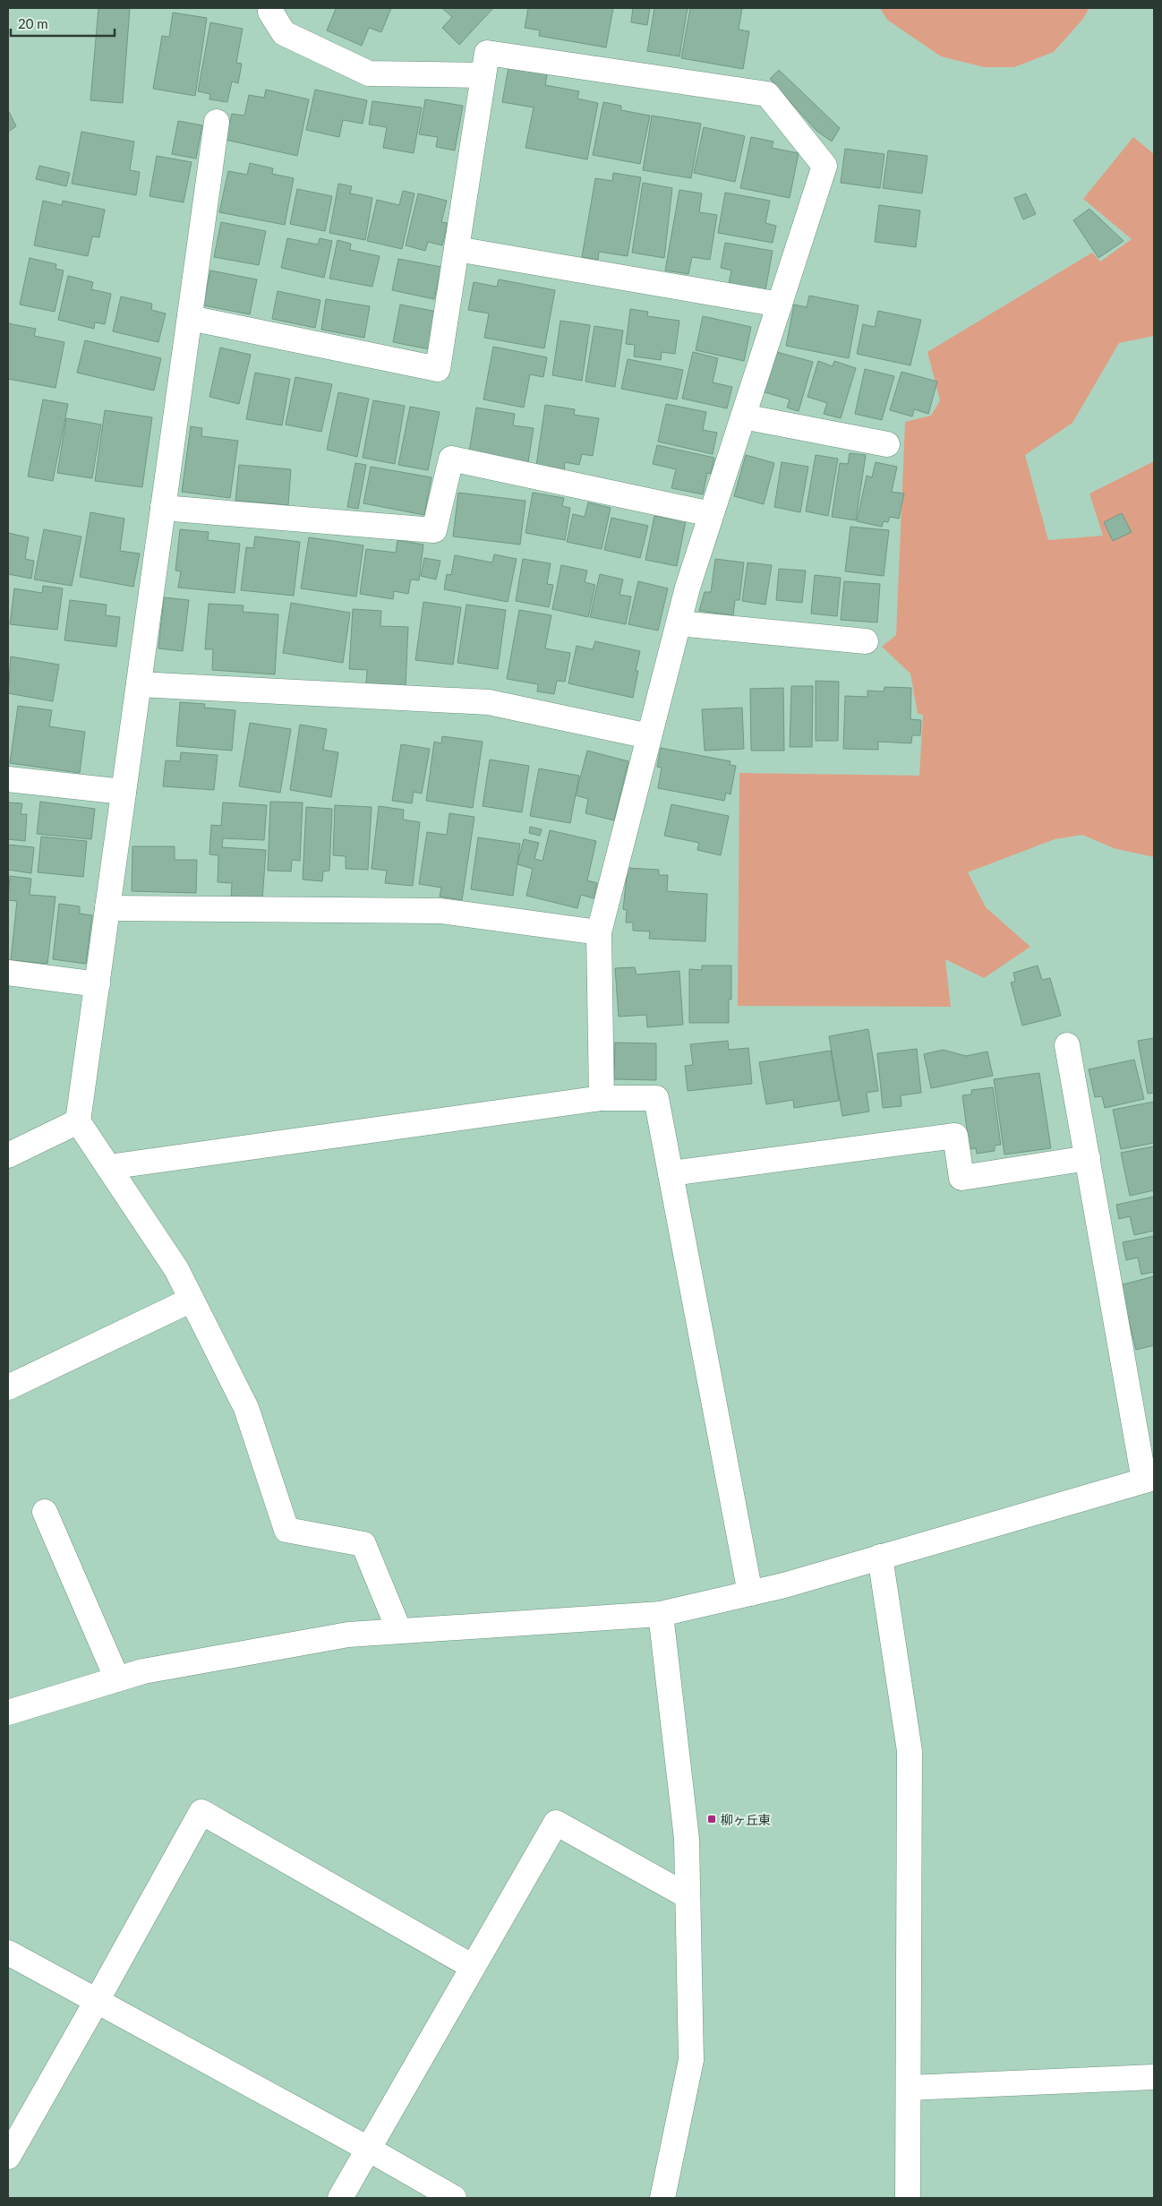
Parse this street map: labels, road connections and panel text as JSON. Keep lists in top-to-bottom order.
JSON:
{
  "places": {
    "transit": ["柳ヶ丘東"]
  },
  "scale_bar": "20 m"
}
